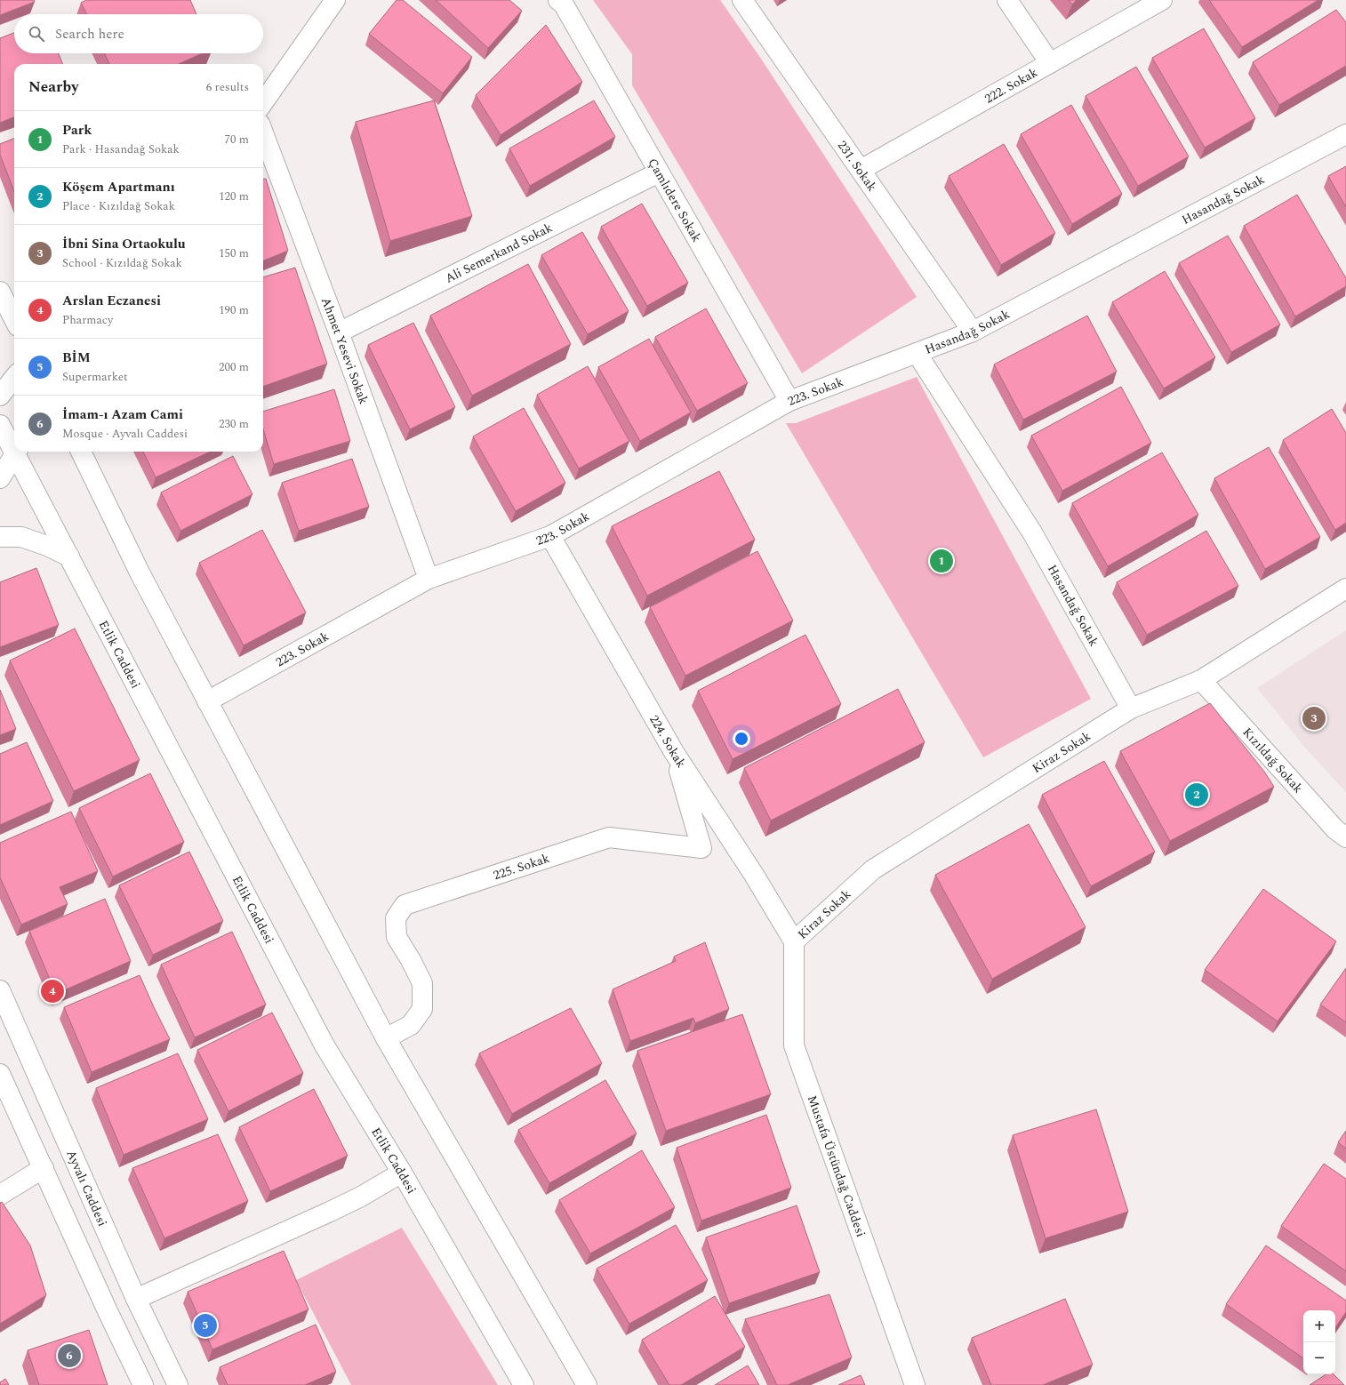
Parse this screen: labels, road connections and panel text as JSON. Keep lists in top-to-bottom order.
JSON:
{
  "streets": {
    "street": [
      "222. Sokak",
      "231. Sokak",
      "Hasandağ Sokak",
      "Çamlıdere Sokak",
      "Ali Semerkand Sokak",
      "Ahmet Yesevi Sokak",
      "223. Sokak",
      "Etlik Caddesi",
      "224. Sokak",
      "Kiraz Sokak",
      "Kızıldağ Sokak",
      "225. Sokak",
      "Mustafa Üstündağ Caddesi",
      "Ayvalı Caddesi"
    ]
  },
  "crossings": [
    ["222. Sokak", "231. Sokak"],
    ["231. Sokak", "Hasandağ Sokak"],
    ["Hasandağ Sokak", "223. Sokak"],
    ["Hasandağ Sokak", "Kiraz Sokak"],
    ["Çamlıdere Sokak", "Ali Semerkand Sokak"],
    ["Çamlıdere Sokak", "223. Sokak"],
    ["Ali Semerkand Sokak", "Ahmet Yesevi Sokak"],
    ["Ahmet Yesevi Sokak", "223. Sokak"],
    ["223. Sokak", "224. Sokak"],
    ["224. Sokak", "Kiraz Sokak"],
    ["224. Sokak", "225. Sokak"],
    ["224. Sokak", "Mustafa Üstündağ Caddesi"],
    ["Kiraz Sokak", "Kızıldağ Sokak"],
    ["Kiraz Sokak", "Mustafa Üstündağ Caddesi"]
  ],
  "page": {
    "search": "Search here",
    "heading": ["Nearby", "6 results"],
    "list": [
      {
        "mark": "1",
        "name": "Park",
        "note": "Park · Hasandağ Sokak",
        "value": "70 m"
      },
      {
        "mark": "2",
        "name": "Köşem Apartmanı",
        "note": "Place · Kızıldağ Sokak",
        "value": "120 m"
      },
      {
        "mark": "3",
        "name": "İbni Sina Ortaokulu",
        "note": "School · Kızıldağ Sokak",
        "value": "150 m"
      },
      {
        "mark": "4",
        "name": "Arslan Eczanesi",
        "note": "Pharmacy",
        "value": "190 m"
      },
      {
        "mark": "5",
        "name": "BİM",
        "note": "Supermarket",
        "value": "200 m"
      },
      {
        "mark": "6",
        "name": "İmam-ı Azam Cami",
        "note": "Mosque · Ayvalı Caddesi",
        "value": "230 m"
      }
    ],
    "pins": [
      "1",
      "3",
      "2",
      "4",
      "5",
      "6"
    ],
    "map_buttons": ["+", "−"]
  }
}
